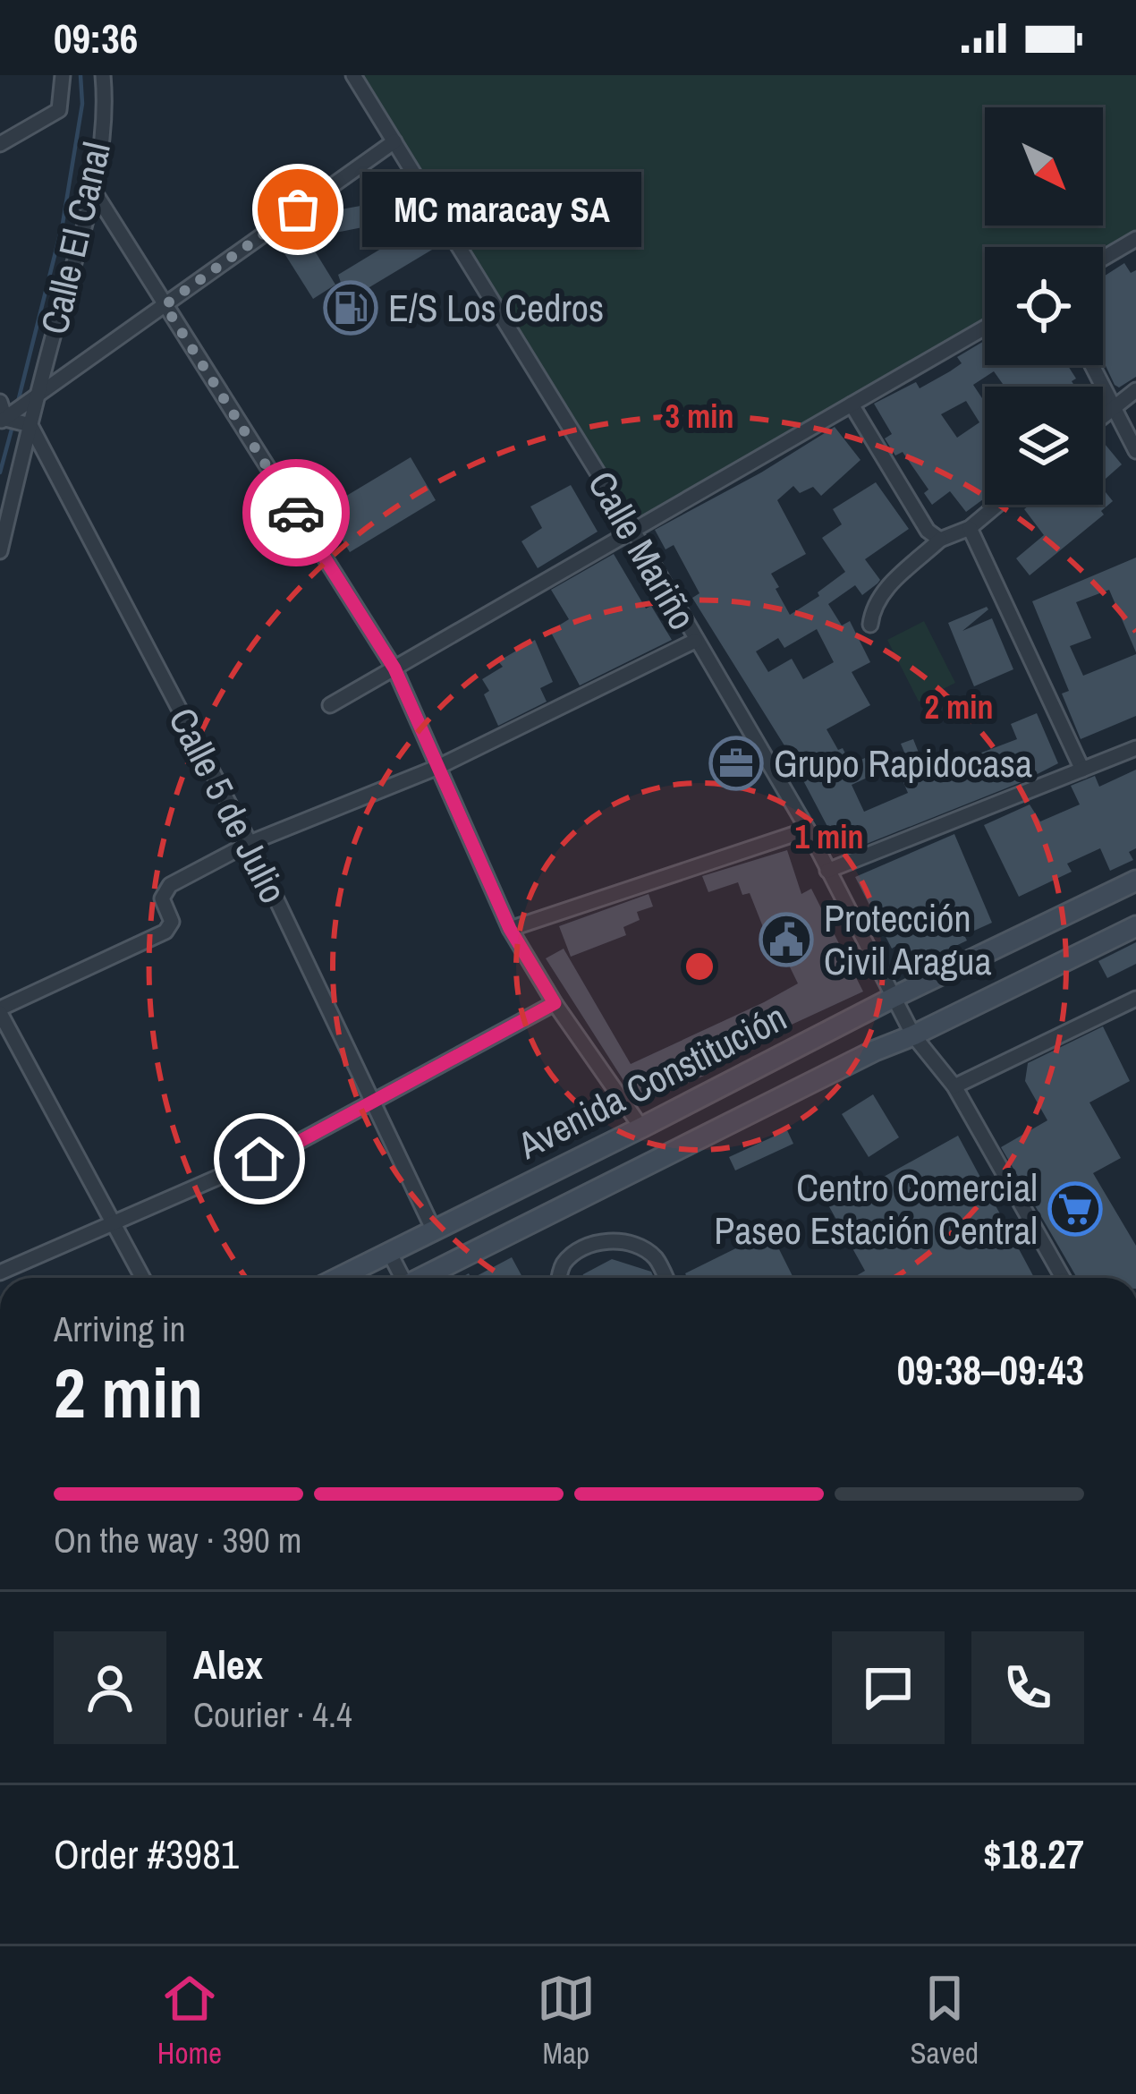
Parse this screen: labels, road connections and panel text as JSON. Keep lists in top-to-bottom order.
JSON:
{
  "streets": {
    "street": [
      "Calle El Canal",
      "Calle Mariño",
      "Calle 5 de Julio",
      "Avenida Constitución"
    ]
  },
  "crossings": [
    ["Calle El Canal", "Calle 5 de Julio"],
    ["Calle Mariño", "Avenida Constitución"],
    ["Calle 5 de Julio", "Avenida Constitución"]
  ],
  "places": {
    "other": ["MC maracay SA"],
    "fuel station": ["E/S Los Cedros"],
    "office": ["Grupo Rapidocasa"],
    "public building": ["Protección Civil Aragua"],
    "supermarket": ["Centro Comercial Paseo Estación Central"]
  },
  "north": "bottom right",
  "page": {
    "status": "09:36",
    "bubble": "MC maracay SA",
    "heading": ["2 min", "Arriving in", "09:38–09:43"],
    "panel": [
      "Alex",
      "Courier · 4.4",
      "Order #3981",
      "$18.27"
    ],
    "bar": "On the way · 390 m",
    "tabs": ["Home", "Map", "Saved"]
  },
  "rings": ["3 min", "2 min", "1 min"]
}
